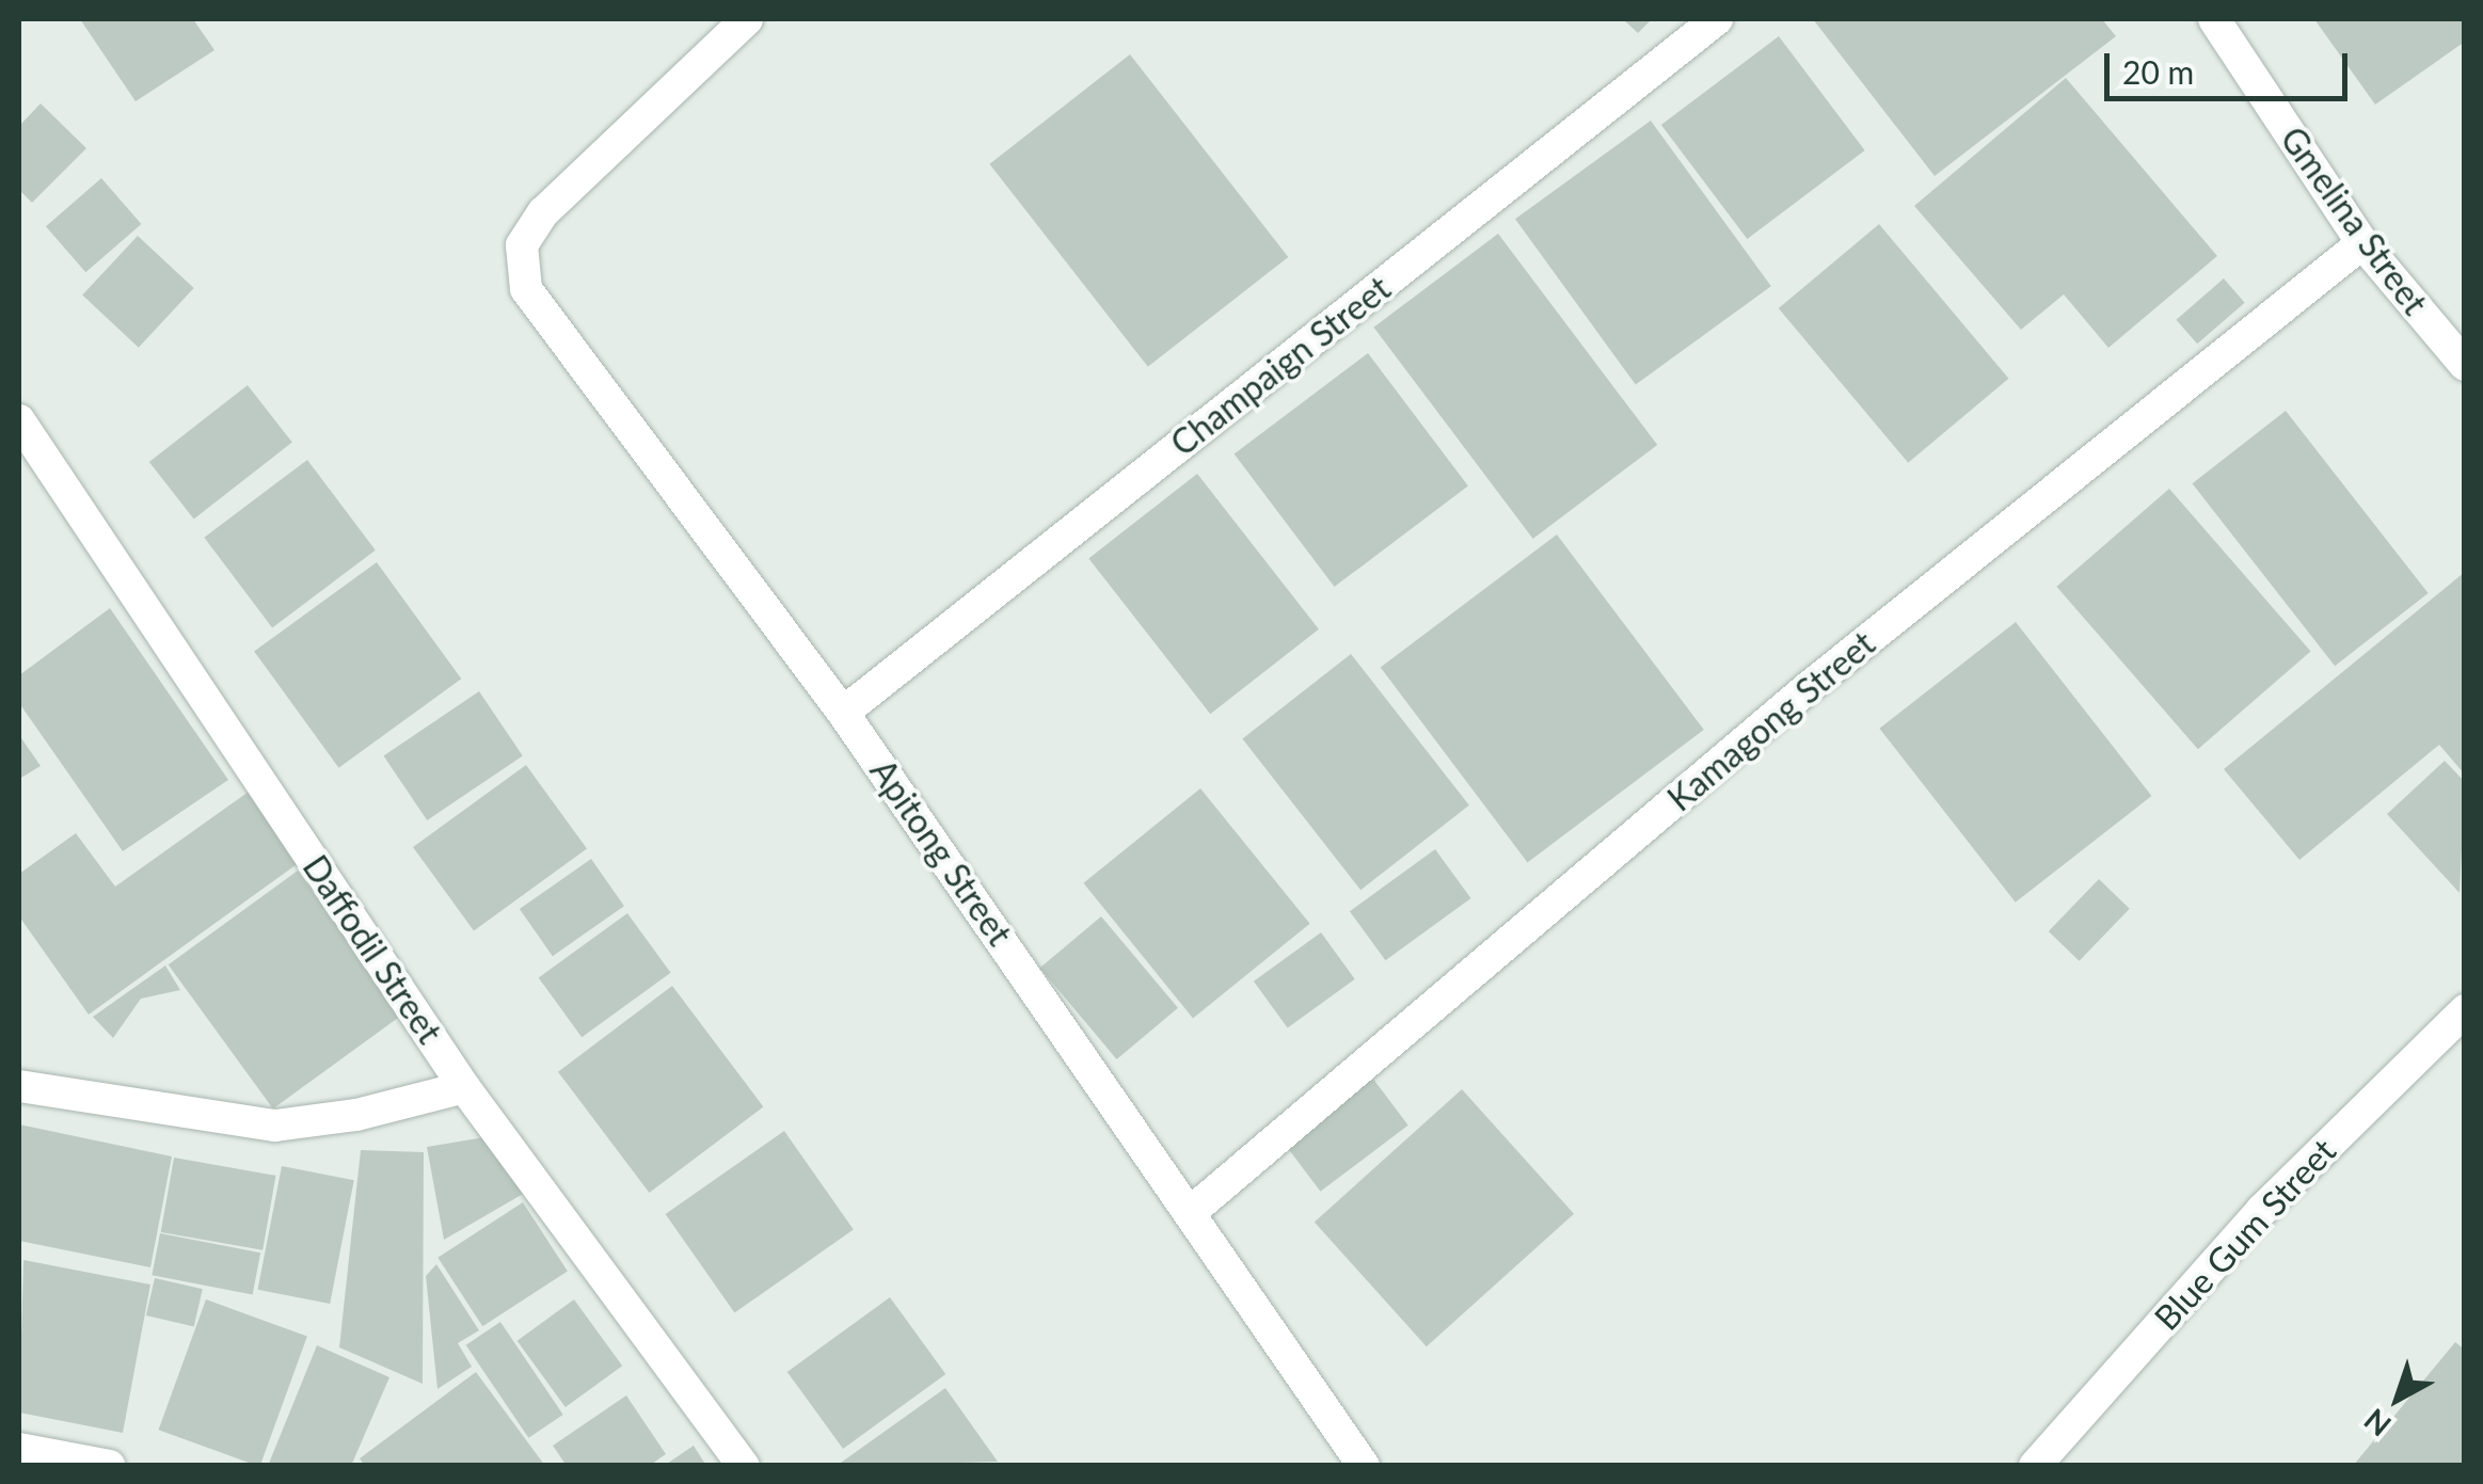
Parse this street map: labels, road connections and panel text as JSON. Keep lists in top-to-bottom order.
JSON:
{
  "streets": {
    "street": [
      "Gmelina Street",
      "Champaign Street",
      "Kamagong Street",
      "Apitong Street",
      "Daffodil Street",
      "Blue Gum Street"
    ]
  },
  "crossings": [
    ["Gmelina Street", "Kamagong Street"],
    ["Champaign Street", "Apitong Street"],
    ["Kamagong Street", "Apitong Street"]
  ],
  "scale_bar": "20 m",
  "north": "bottom left"
}
